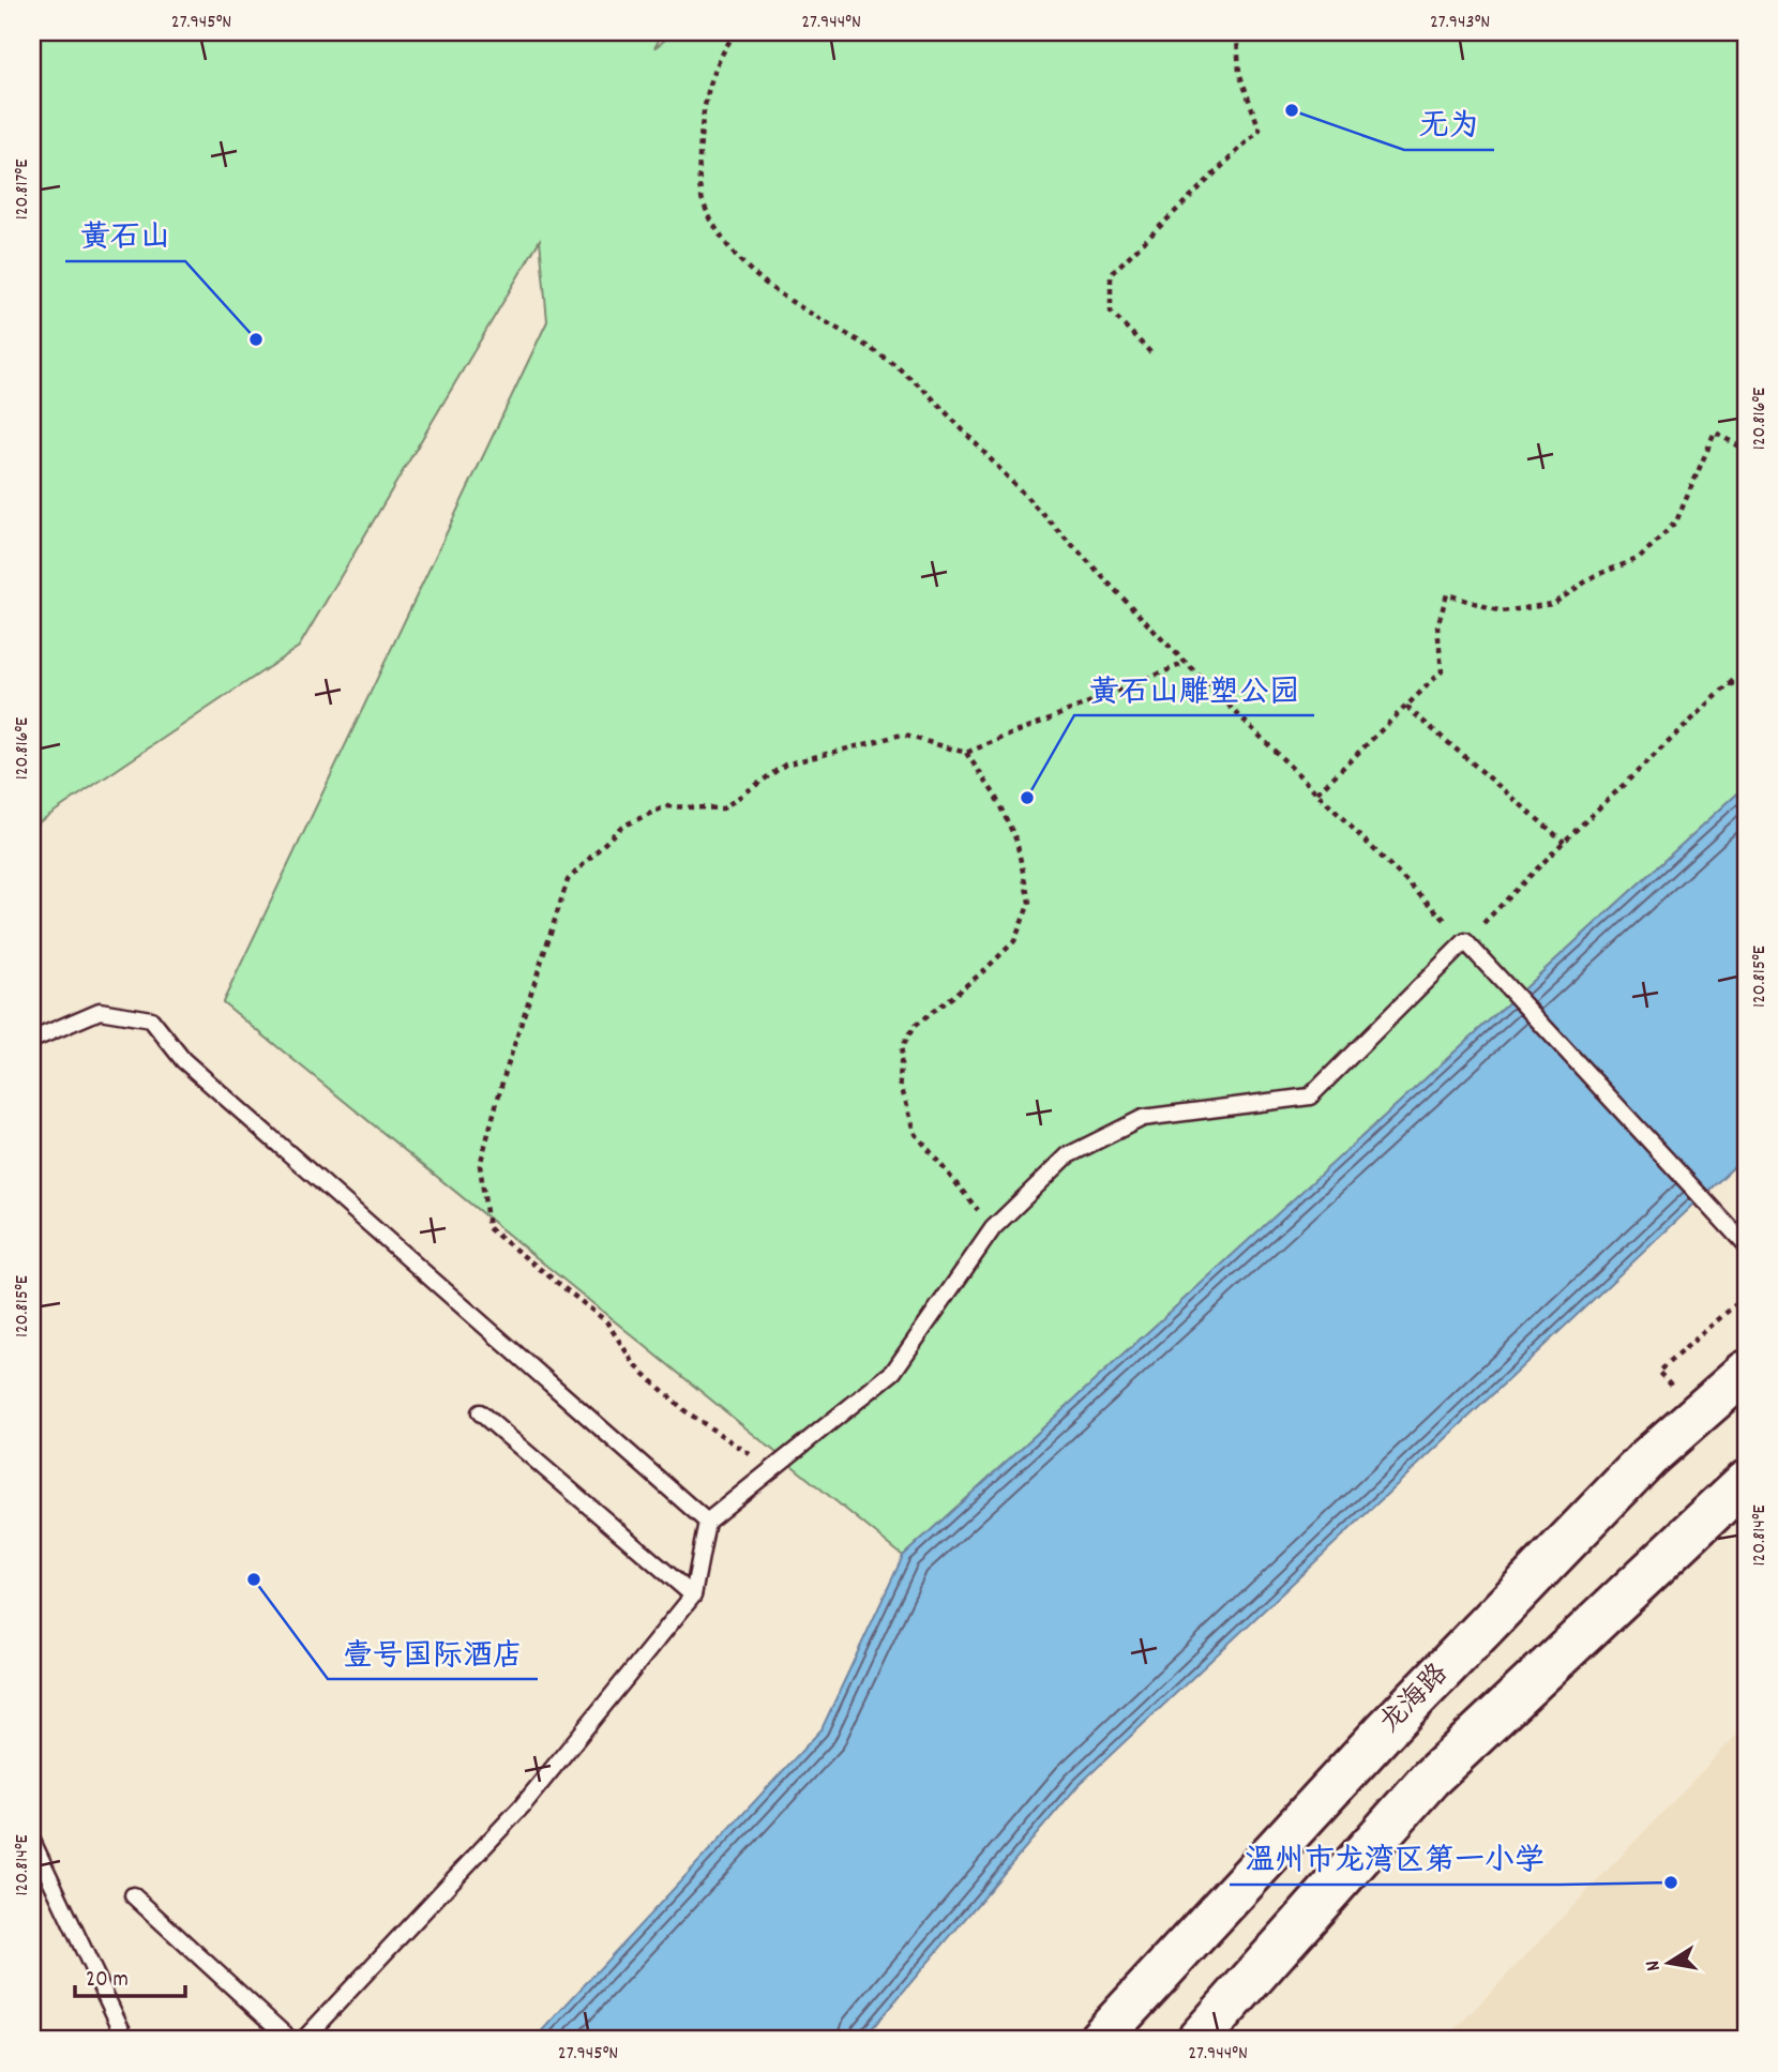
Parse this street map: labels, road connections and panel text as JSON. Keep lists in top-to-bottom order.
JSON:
{
  "streets": {
    "main road": ["龙海路"]
  },
  "places": [
    "无为",
    "黄石山",
    "黄石山雕塑公园",
    "壹号国际酒店",
    "温州市龙湾区第一小学"
  ],
  "scale_bar": "20 m",
  "north": "left",
  "coordinates": [
    "27.945°N",
    "27.944°N",
    "27.943°N",
    "120.817°E",
    "120.816°E",
    "120.815°E",
    "120.814°E"
  ]
}
